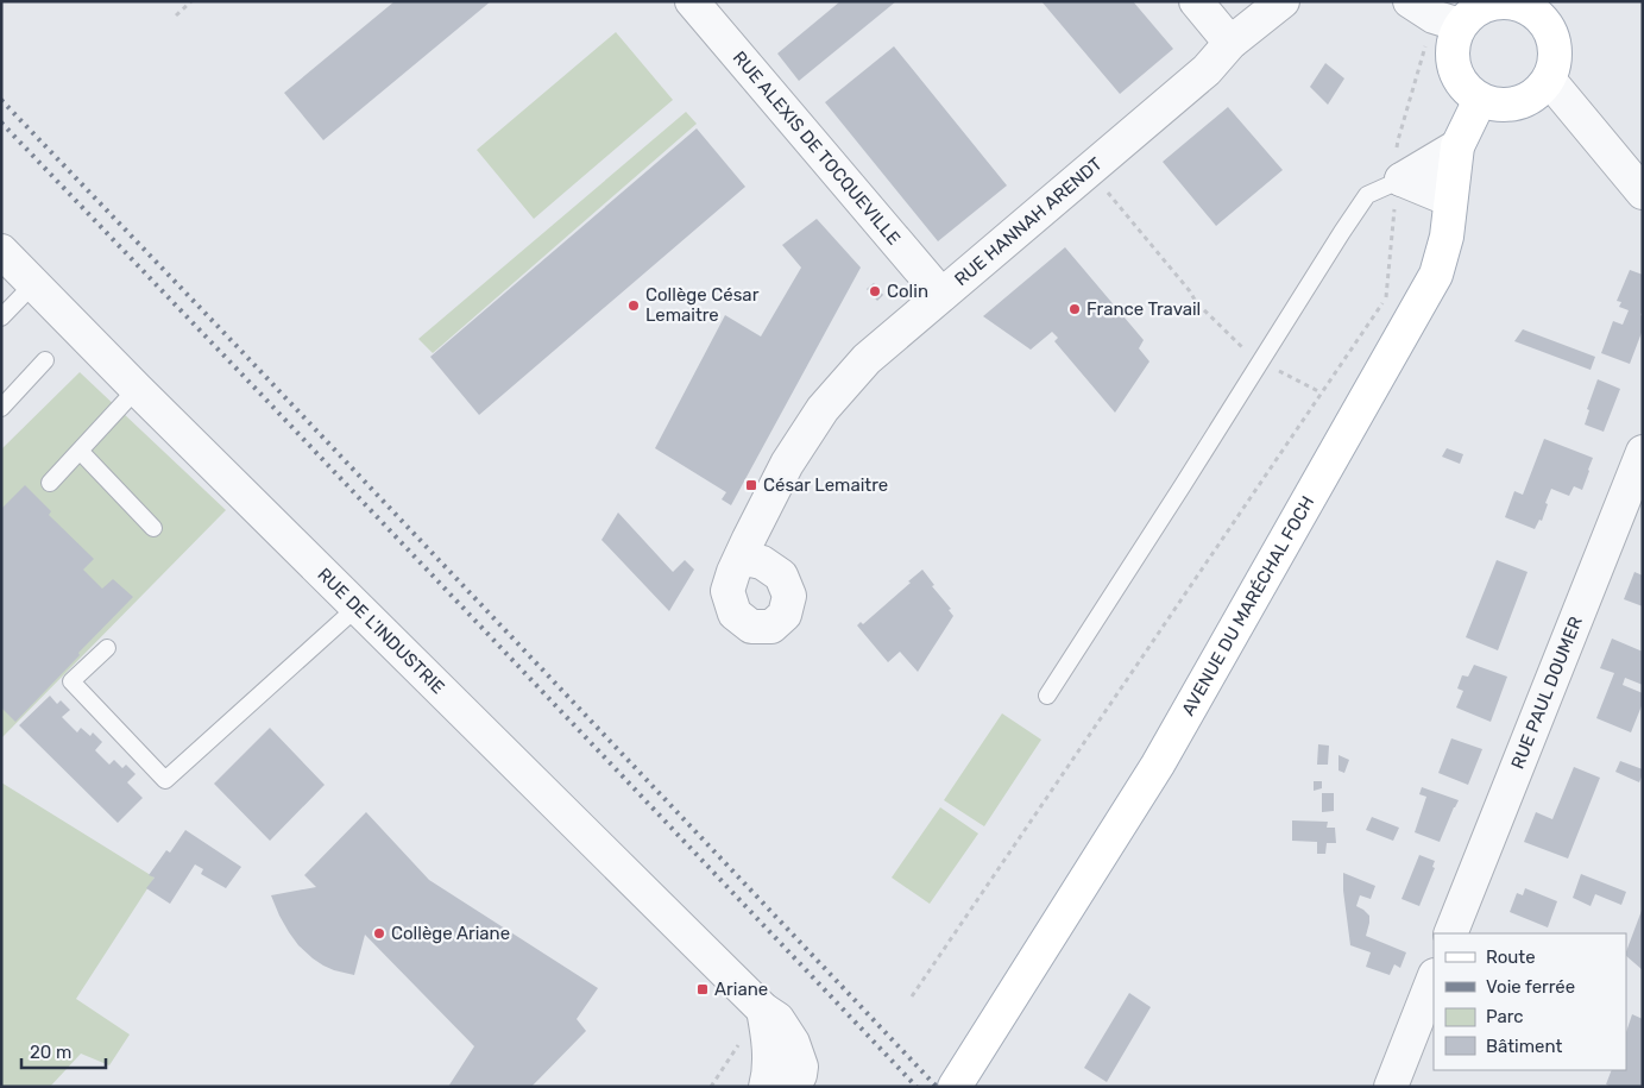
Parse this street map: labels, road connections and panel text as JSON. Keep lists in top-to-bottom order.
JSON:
{
  "streets": {
    "main road": ["AVENUE DU MARÉCHAL FOCH"],
    "street": [
      "RUE ALEXIS DE TOCQUEVILLE",
      "RUE HANNAH ARENDT",
      "RUE DE L'INDUSTRIE",
      "RUE PAUL DOUMER"
    ]
  },
  "crossings": [
    ["RUE ALEXIS DE TOCQUEVILLE", "RUE HANNAH ARENDT"]
  ],
  "places": {
    "other": [
      "Colin",
      "Collège César Lemaitre",
      "France Travail",
      "Collège Ariane"
    ],
    "transit": ["César Lemaitre", "Ariane"]
  },
  "legend": [
    "Route",
    "Voie ferrée",
    "Parc",
    "Bâtiment"
  ],
  "scale_bar": "20 m"
}
